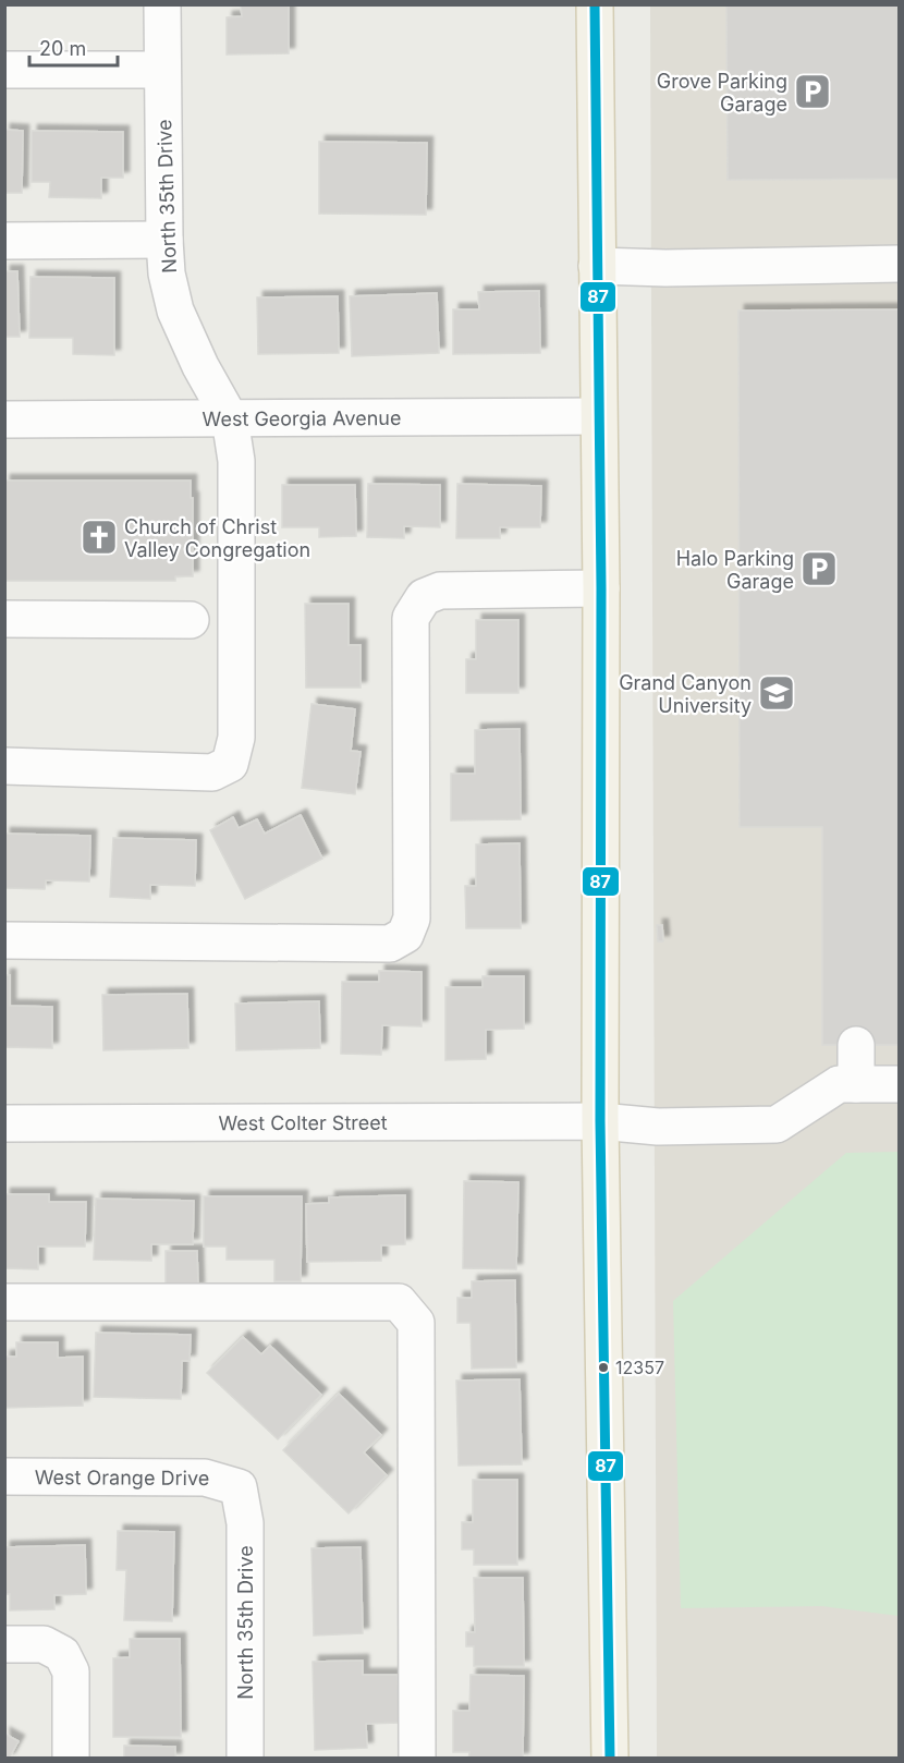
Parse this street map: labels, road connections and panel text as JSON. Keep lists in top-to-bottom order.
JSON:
{
  "streets": {
    "street": [
      "North 35th Drive",
      "West Georgia Avenue",
      "West Colter Street",
      "West Orange Drive"
    ]
  },
  "crossings": [
    ["North 35th Drive", "West Georgia Avenue"],
    ["North 35th Drive", "West Orange Drive"]
  ],
  "places": {
    "parking": ["Grove Parking Garage", "Halo Parking Garage"],
    "church": ["Church of Christ Valley Congregation"],
    "school or university": ["Grand Canyon University"],
    "other": ["12357"]
  },
  "lines": ["transit line 87"],
  "scale_bar": "20 m"
}
